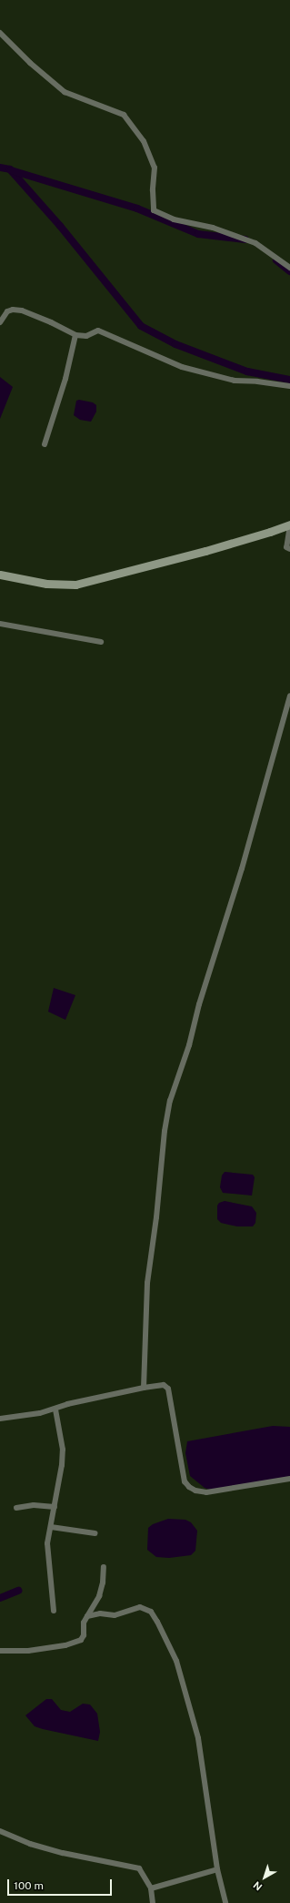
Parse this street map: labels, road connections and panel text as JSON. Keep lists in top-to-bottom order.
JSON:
{
  "scale_bar": "100 m",
  "north": "bottom left"
}
